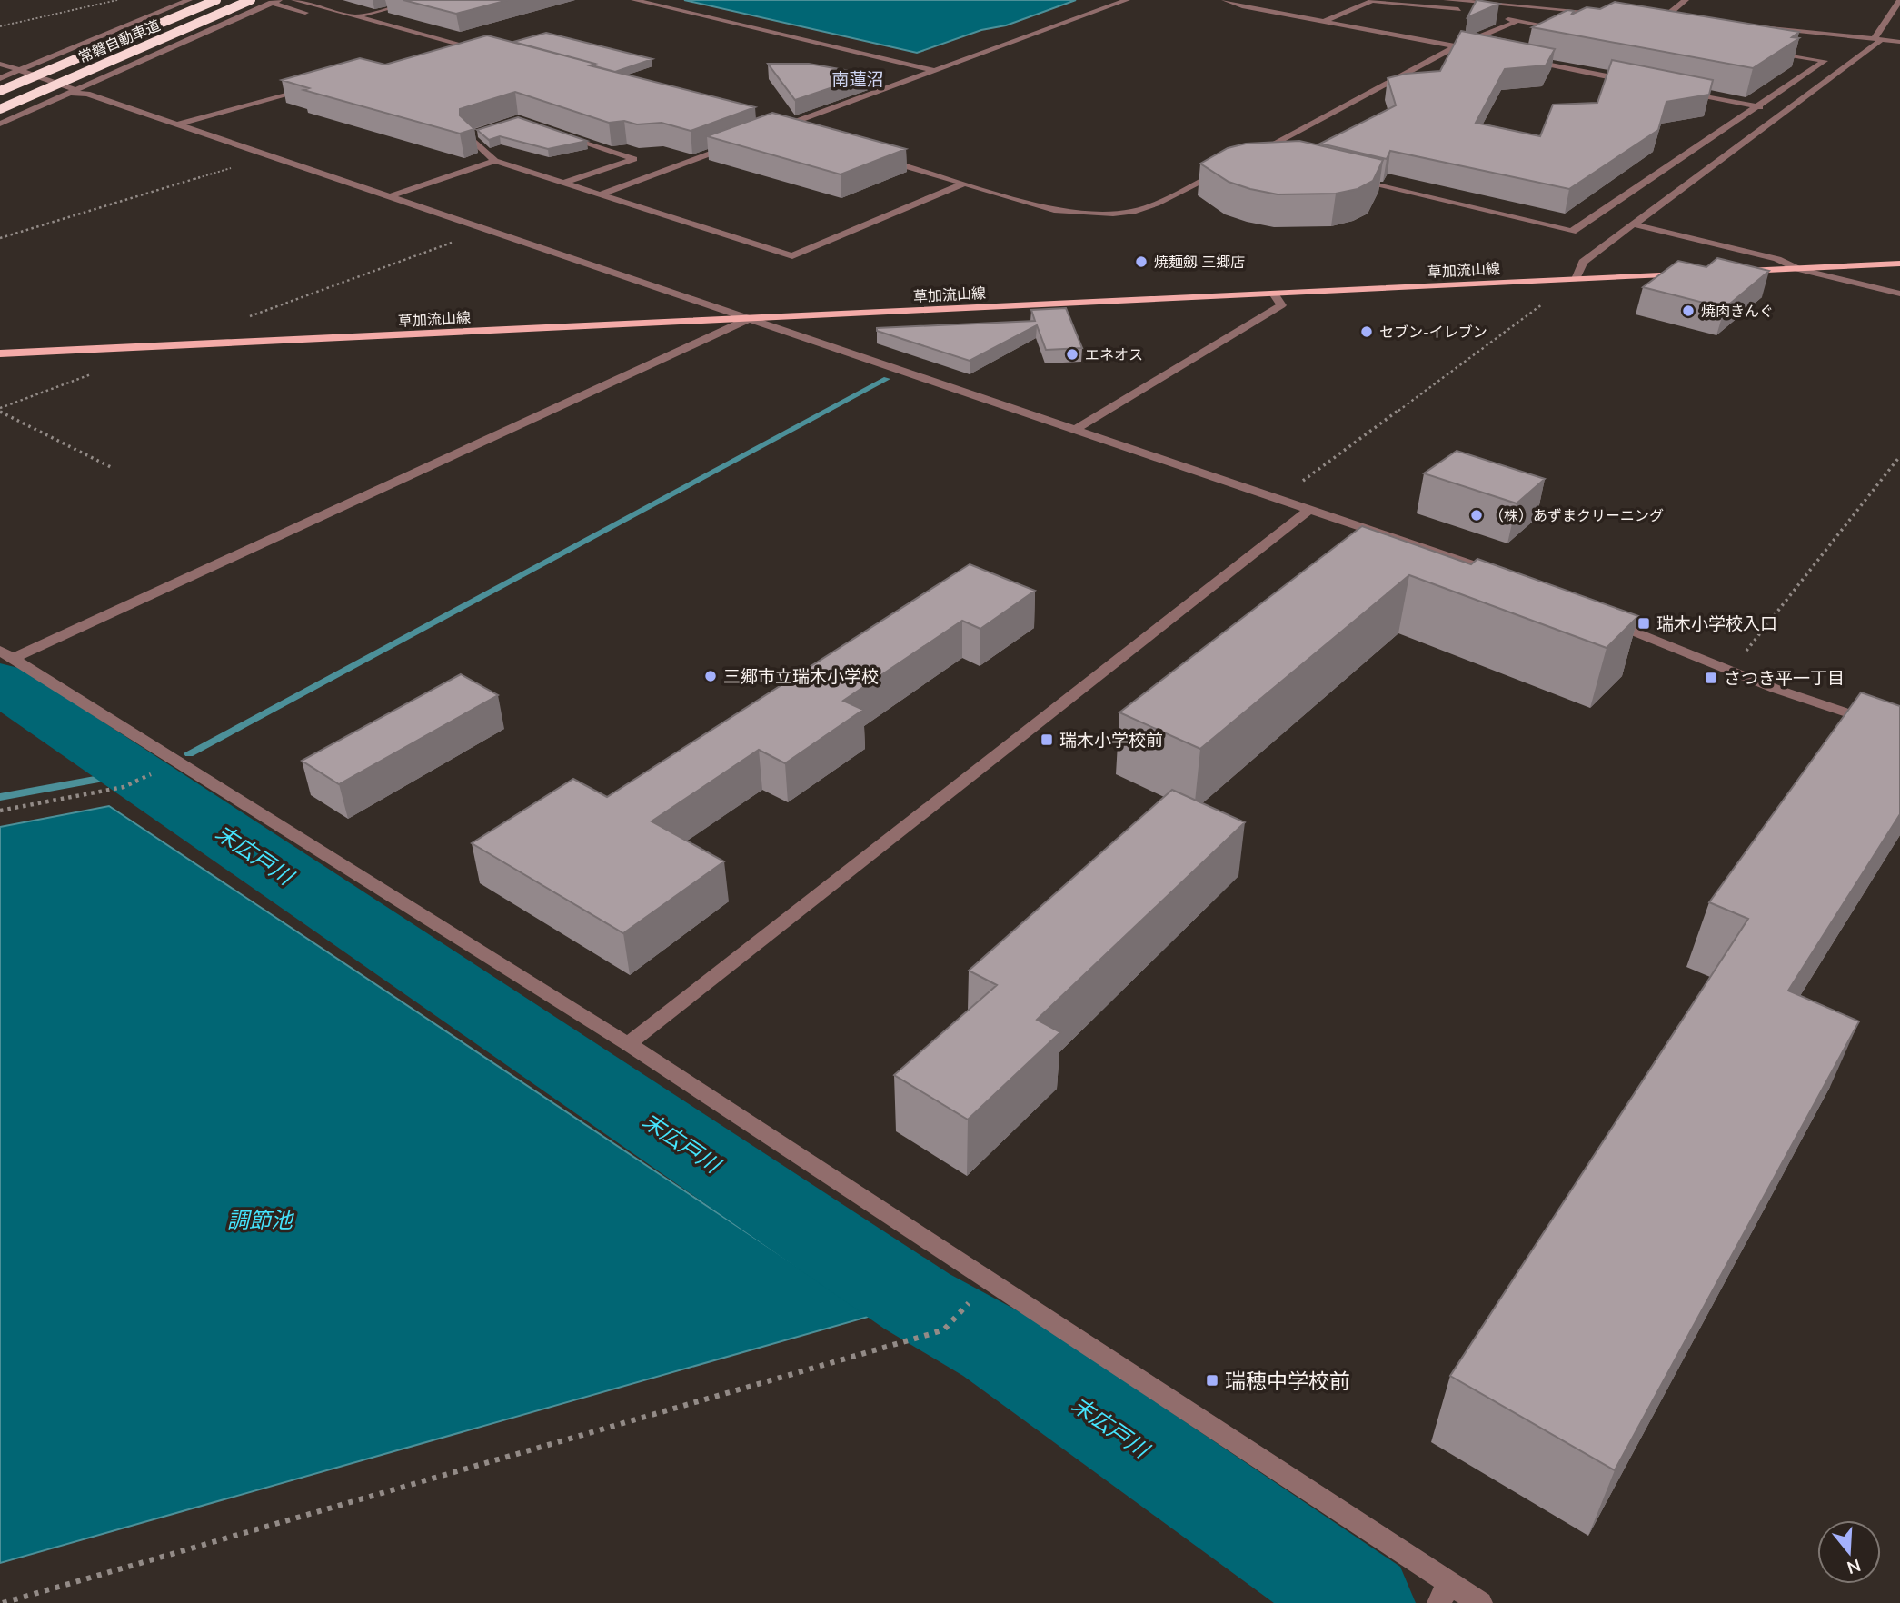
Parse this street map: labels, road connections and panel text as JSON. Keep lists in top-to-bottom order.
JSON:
{
  "streets": {
    "highway": ["常磐自動車道"],
    "main road": ["草加流山線"]
  },
  "districts": ["南蓮沼"],
  "water": ["末広戸川", "調節池"],
  "places": {
    "other": [
      "焼麺劔 三郷店",
      "焼肉きんぐ",
      "セブン-イレブン",
      "エネオス",
      "（株）あずまクリーニング",
      "三郷市立瑞木小学校"
    ],
    "transit": [
      "瑞木小学校入口",
      "さつき平一丁目",
      "瑞木小学校前",
      "瑞穂中学校前"
    ]
  },
  "north": "bottom"
}
